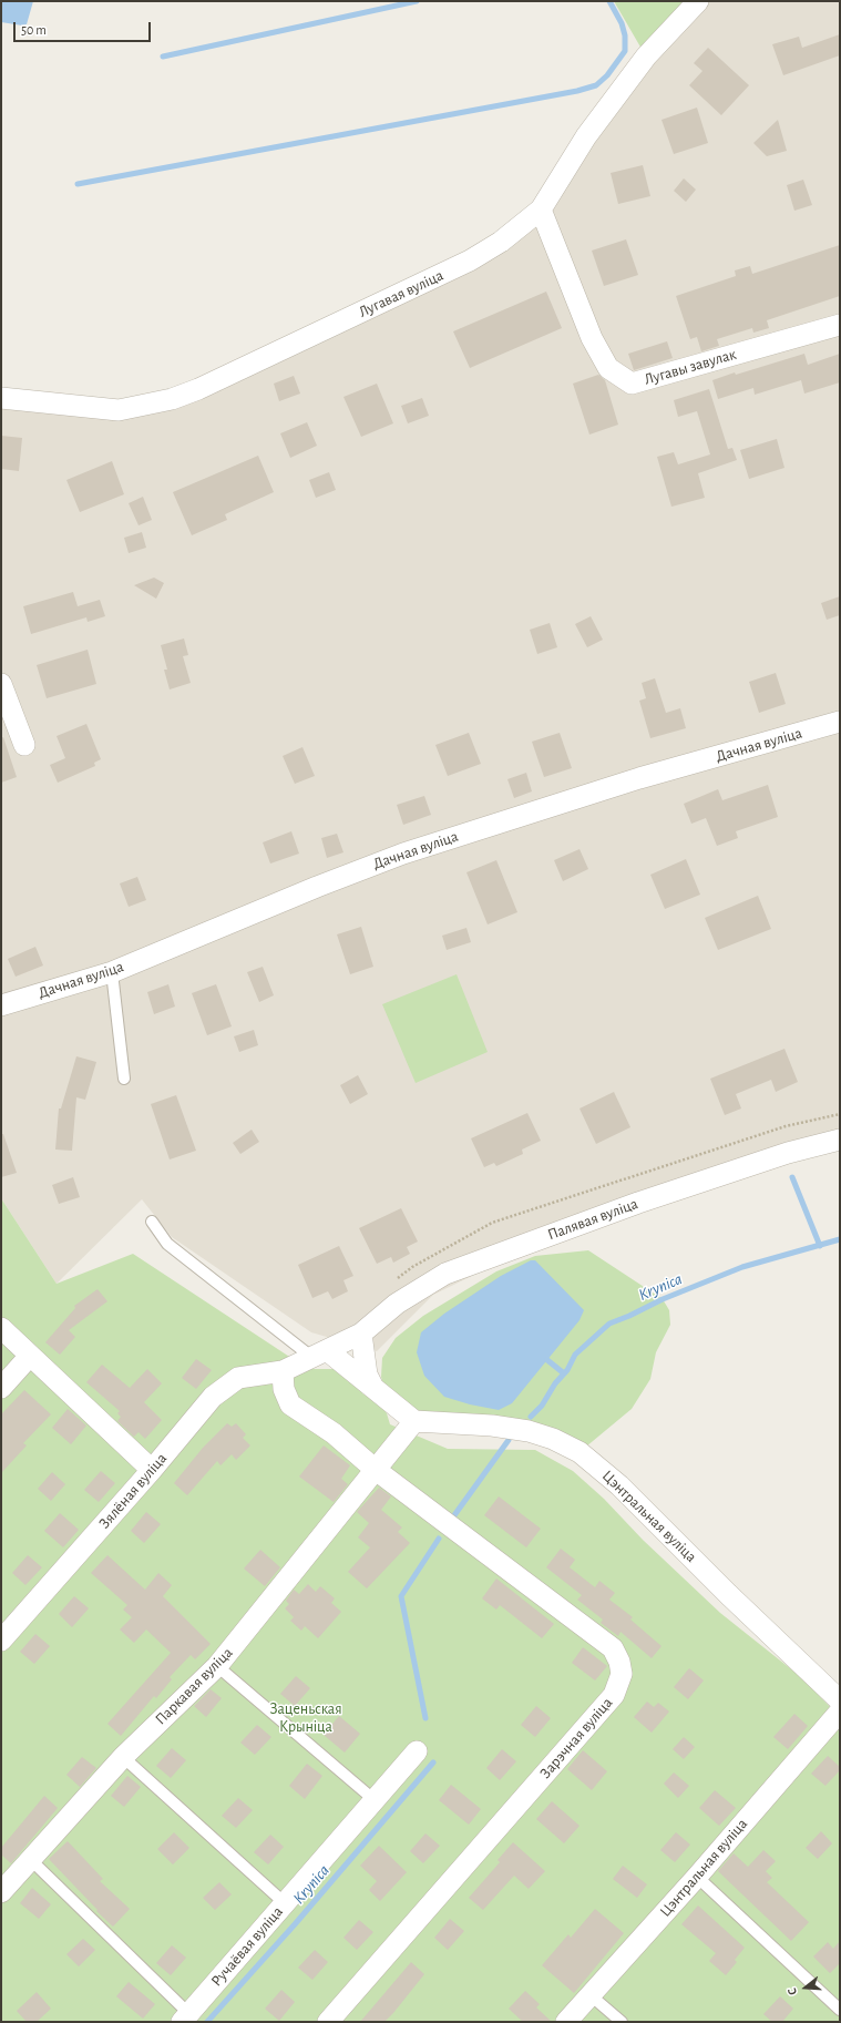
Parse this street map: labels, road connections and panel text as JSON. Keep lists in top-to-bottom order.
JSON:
{
  "streets": {
    "street": [
      "Лугавая вуліца",
      "Лугавы завулак",
      "Дачная вуліца",
      "Палявая вуліца",
      "Зялёная вуліца",
      "Цэнтральная вуліца",
      "Паркавая вуліца",
      "Зарэчная вуліца",
      "Ручаёвая вуліца"
    ]
  },
  "crossings": [
    ["Лугавая вуліца", "Лугавы завулак"],
    ["Палявая вуліца", "Зялёная вуліца"],
    ["Паркавая вуліца", "Зарэчная вуліца"]
  ],
  "water": ["Krynica"],
  "parks": ["Заценьская Крыніца"],
  "scale_bar": "50 m",
  "north": "left"
}
